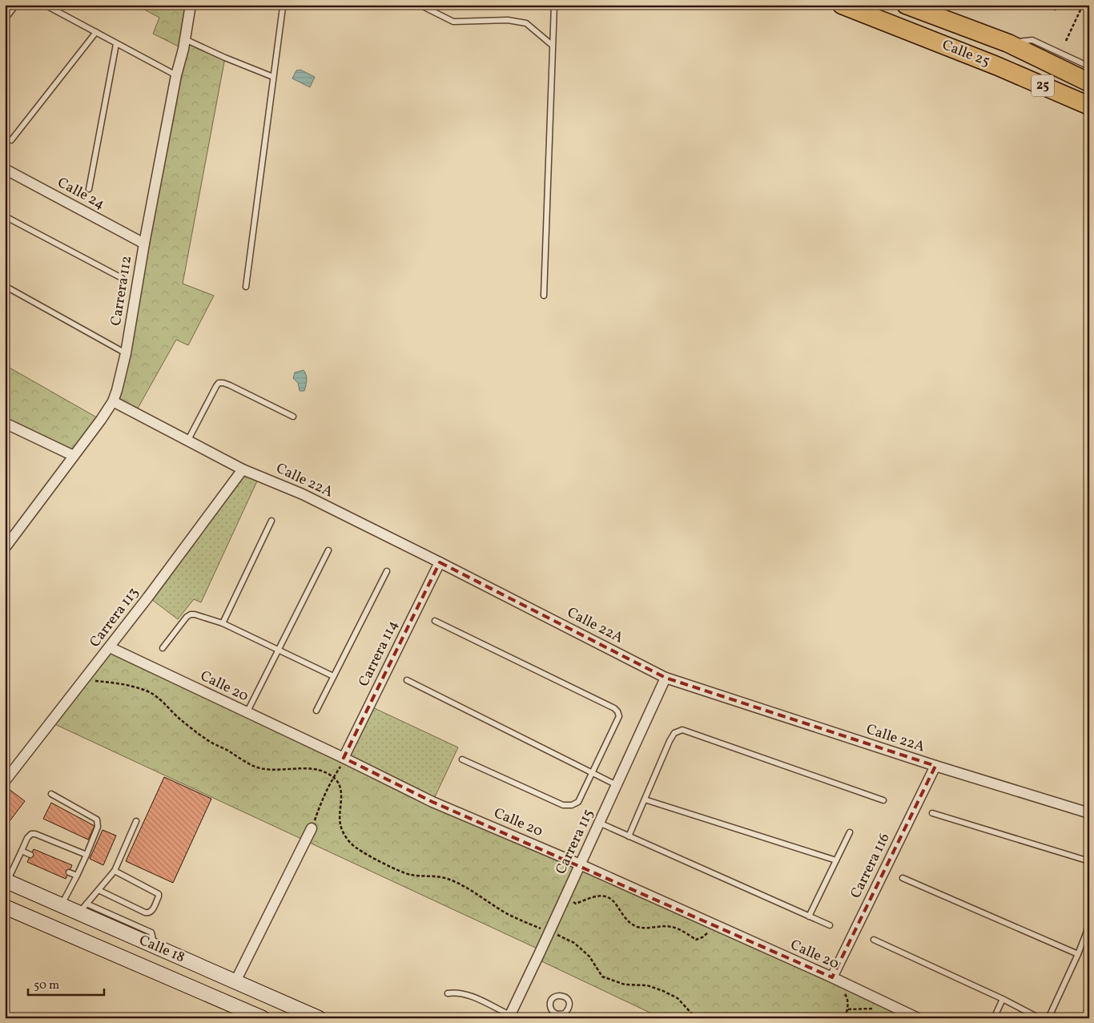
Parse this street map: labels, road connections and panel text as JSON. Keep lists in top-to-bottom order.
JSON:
{
  "streets": {
    "highway": ["Calle 25", "25"],
    "main road": ["Calle 18"],
    "street": [
      "Calle 24",
      "Carrera 112",
      "Calle 22A",
      "Carrera 113",
      "Carrera 114",
      "Calle 20",
      "Carrera 115",
      "Carrera 116"
    ]
  },
  "crossings": [
    ["Calle 24", "Carrera 112"],
    ["Carrera 112", "Calle 22A"],
    ["Calle 22A", "Carrera 113"],
    ["Calle 22A", "Carrera 114"],
    ["Calle 22A", "Carrera 115"],
    ["Calle 22A", "Carrera 116"],
    ["Carrera 113", "Calle 20"],
    ["Carrera 114", "Calle 20"],
    ["Calle 20", "Carrera 115"],
    ["Calle 20", "Carrera 116"]
  ],
  "scale_bar": "50 m"
}
